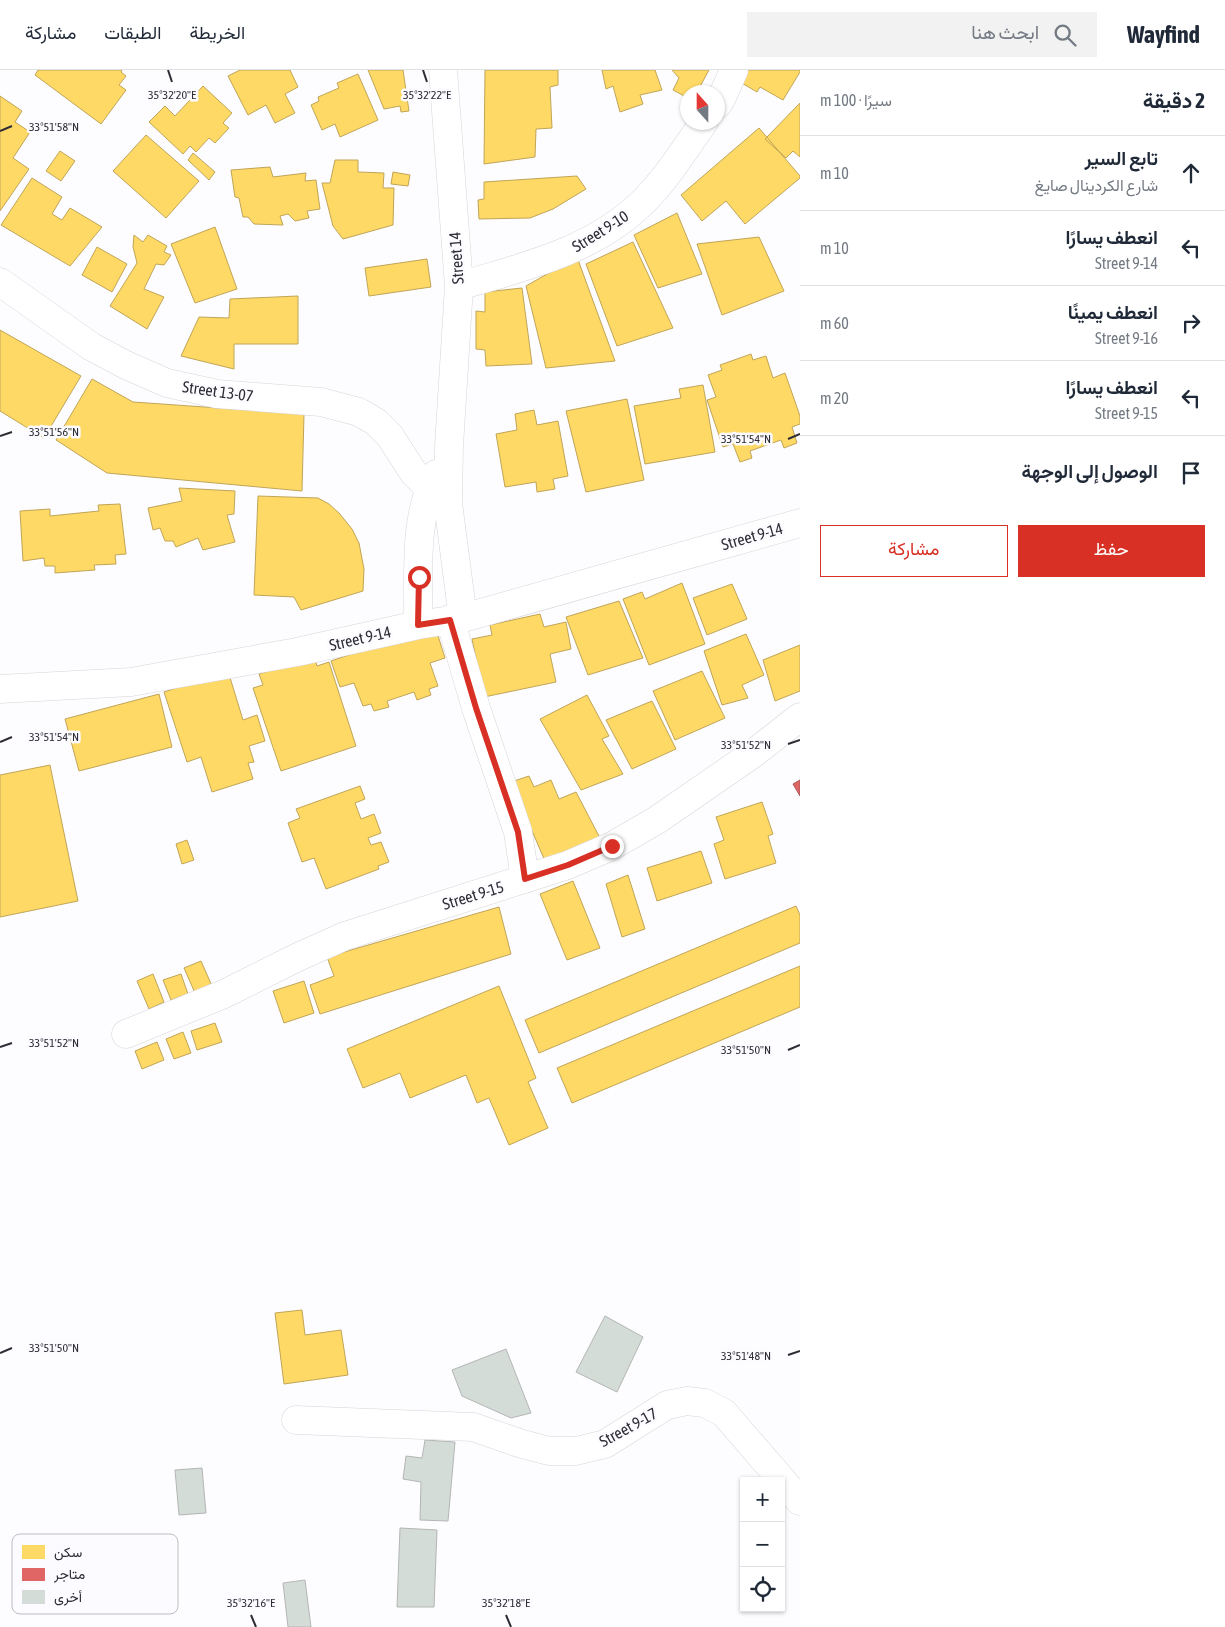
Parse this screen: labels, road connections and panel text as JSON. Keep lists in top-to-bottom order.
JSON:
{
  "streets": {
    "street": [
      "Street 9-10",
      "Street 14",
      "Street 13-07",
      "Street 9-14",
      "Street 9-15",
      "Street 9-17"
    ]
  },
  "crossings": [
    ["Street 9-10", "Street 14"],
    ["Street 14", "Street 13-07"]
  ],
  "legend": ["سكن", "متاجر", "أخرى"],
  "north": "top",
  "page": {
    "header": "Wayfind",
    "search": "ابحث هنا",
    "nav": ["الخريطة", "الطبقات", "مشاركة"],
    "heading": ["2 دقيقة", "سيرًا · 100 m"],
    "list": [
      ["تابع السير", "شارع الكردينال صايغ", "10 m"],
      ["انعطف يسارًا", "Street 9-14", "10 m"],
      ["انعطف يمينًا", "Street 9-16", "60 m"],
      ["انعطف يسارًا", "Street 9-15", "20 m"],
      "الوصول إلى الوجهة"
    ],
    "buttons": ["حفظ", "مشاركة"],
    "map_buttons": ["+", "−"]
  },
  "coordinates": [
    "35°32'20\"E",
    "35°32'22\"E",
    "33°51'58\"N",
    "33°51'56\"N",
    "33°51'54\"N",
    "33°51'52\"N",
    "33°51'50\"N",
    "33°51'48\"N",
    "35°32'16\"E",
    "35°32'18\"E"
  ]
}
